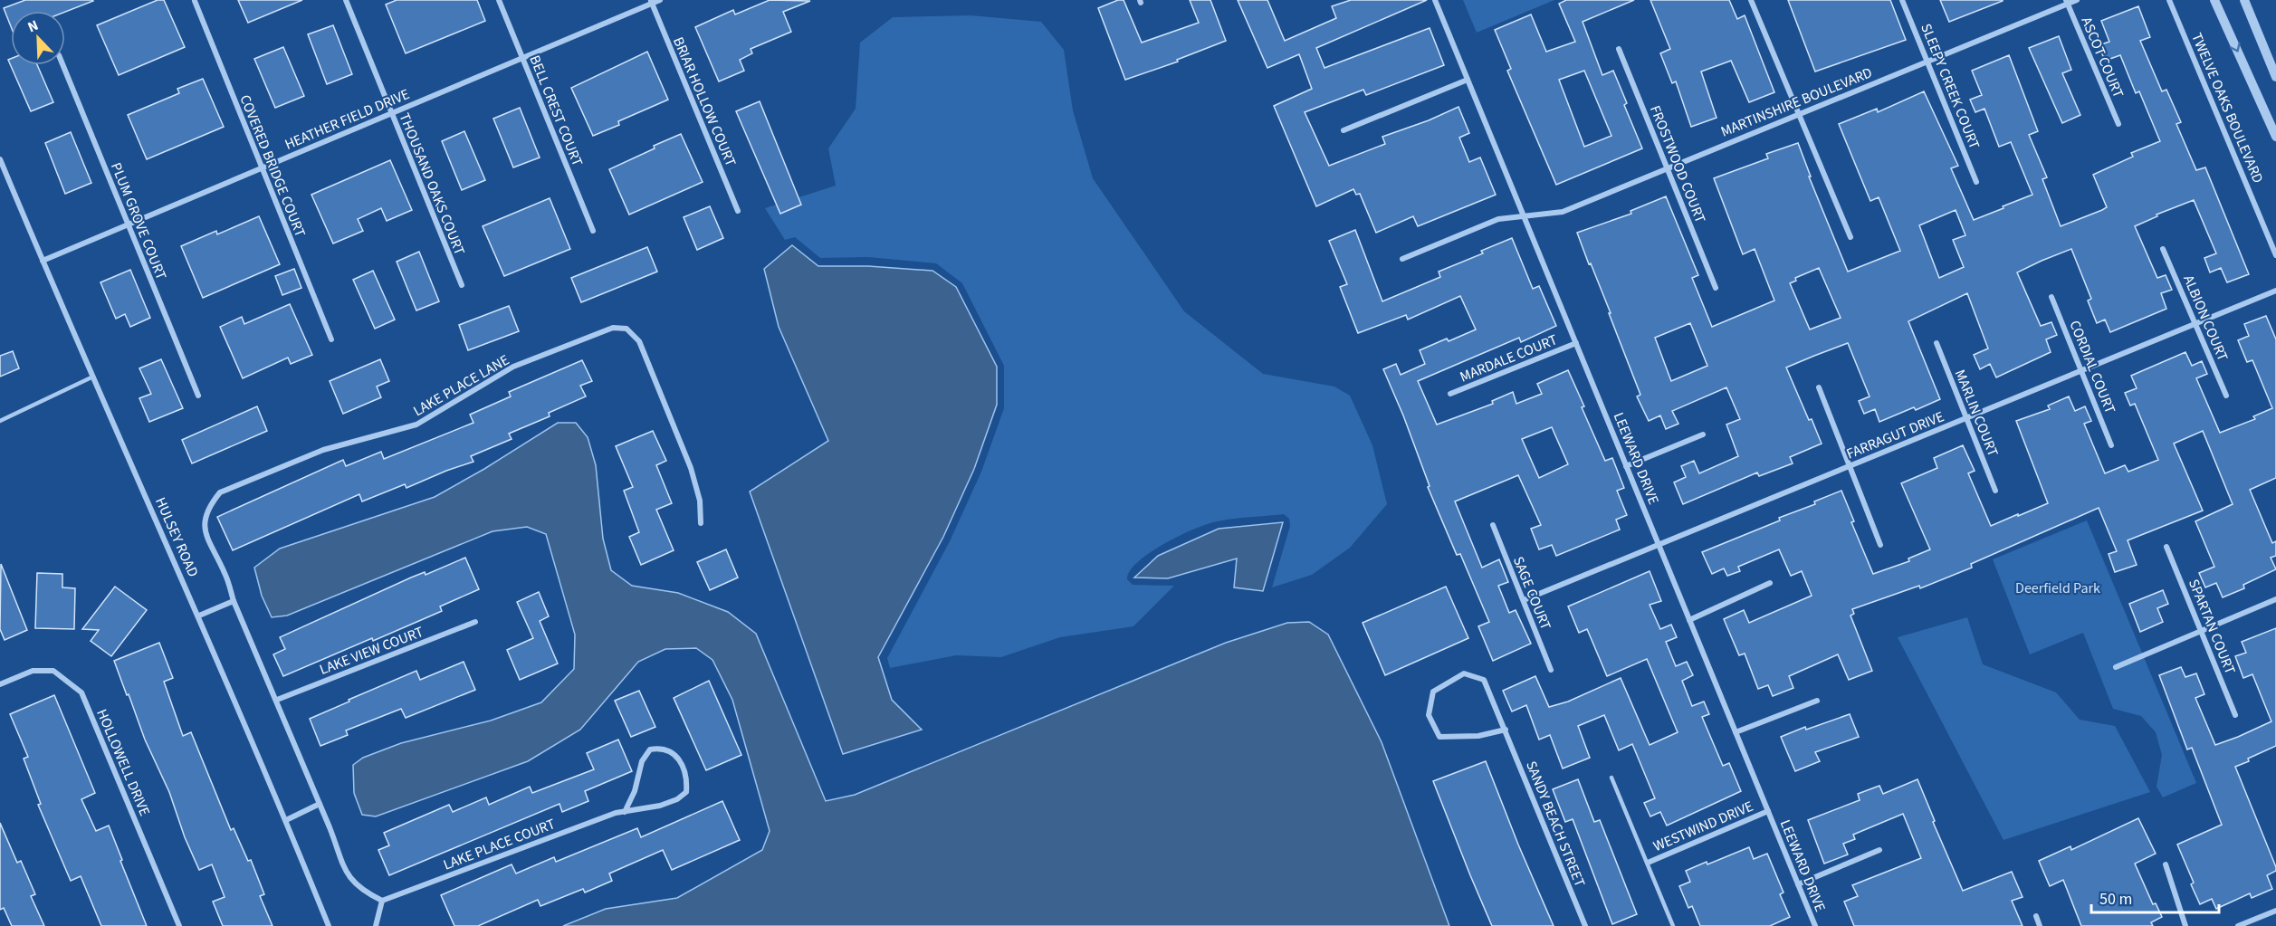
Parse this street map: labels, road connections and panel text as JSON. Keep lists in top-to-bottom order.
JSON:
{
  "streets": {
    "street": [
      "ASCOT COURT",
      "SLEEPY CREEK COURT",
      "BRIAR HOLLOW COURT",
      "MARTINSHIRE BOULEVARD",
      "TWELVE OAKS BOULEVARD",
      "BELL CREST COURT",
      "HEATHER FIELD DRIVE",
      "FROSTWOOD COURT",
      "COVERED BRIDGE COURT",
      "THOUSAND OAKS COURT",
      "PLUM GROVE COURT",
      "ALBION COURT",
      "MARDALE COURT",
      "CORDIAL COURT",
      "LAKE PLACE LANE",
      "MARLIN COURT",
      "FARRAGUT DRIVE",
      "LEEWARD DRIVE",
      "HULSEY ROAD",
      "SAGE COURT",
      "SPARTAN COURT",
      "LAKE VIEW COURT",
      "HOLLOWELL DRIVE",
      "SANDY BEACH STREET",
      "WESTWIND DRIVE",
      "LAKE PLACE COURT"
    ]
  },
  "crossings": [
    ["ASCOT COURT", "MARTINSHIRE BOULEVARD"],
    ["SLEEPY CREEK COURT", "MARTINSHIRE BOULEVARD"],
    ["BRIAR HOLLOW COURT", "HEATHER FIELD DRIVE"],
    ["MARTINSHIRE BOULEVARD", "FROSTWOOD COURT"],
    ["MARTINSHIRE BOULEVARD", "LEEWARD DRIVE"],
    ["BELL CREST COURT", "HEATHER FIELD DRIVE"],
    ["HEATHER FIELD DRIVE", "COVERED BRIDGE COURT"],
    ["HEATHER FIELD DRIVE", "THOUSAND OAKS COURT"],
    ["HEATHER FIELD DRIVE", "PLUM GROVE COURT"],
    ["HEATHER FIELD DRIVE", "HULSEY ROAD"],
    ["ALBION COURT", "FARRAGUT DRIVE"],
    ["MARDALE COURT", "LEEWARD DRIVE"],
    ["CORDIAL COURT", "FARRAGUT DRIVE"],
    ["LAKE PLACE LANE", "LAKE VIEW COURT"],
    ["LAKE PLACE LANE", "LAKE PLACE COURT"],
    ["MARLIN COURT", "FARRAGUT DRIVE"],
    ["FARRAGUT DRIVE", "LEEWARD DRIVE"],
    ["FARRAGUT DRIVE", "SAGE COURT"],
    ["LEEWARD DRIVE", "WESTWIND DRIVE"]
  ],
  "parks": ["Deerfield Park"],
  "scale_bar": "50 m",
  "north": "top left"
}
